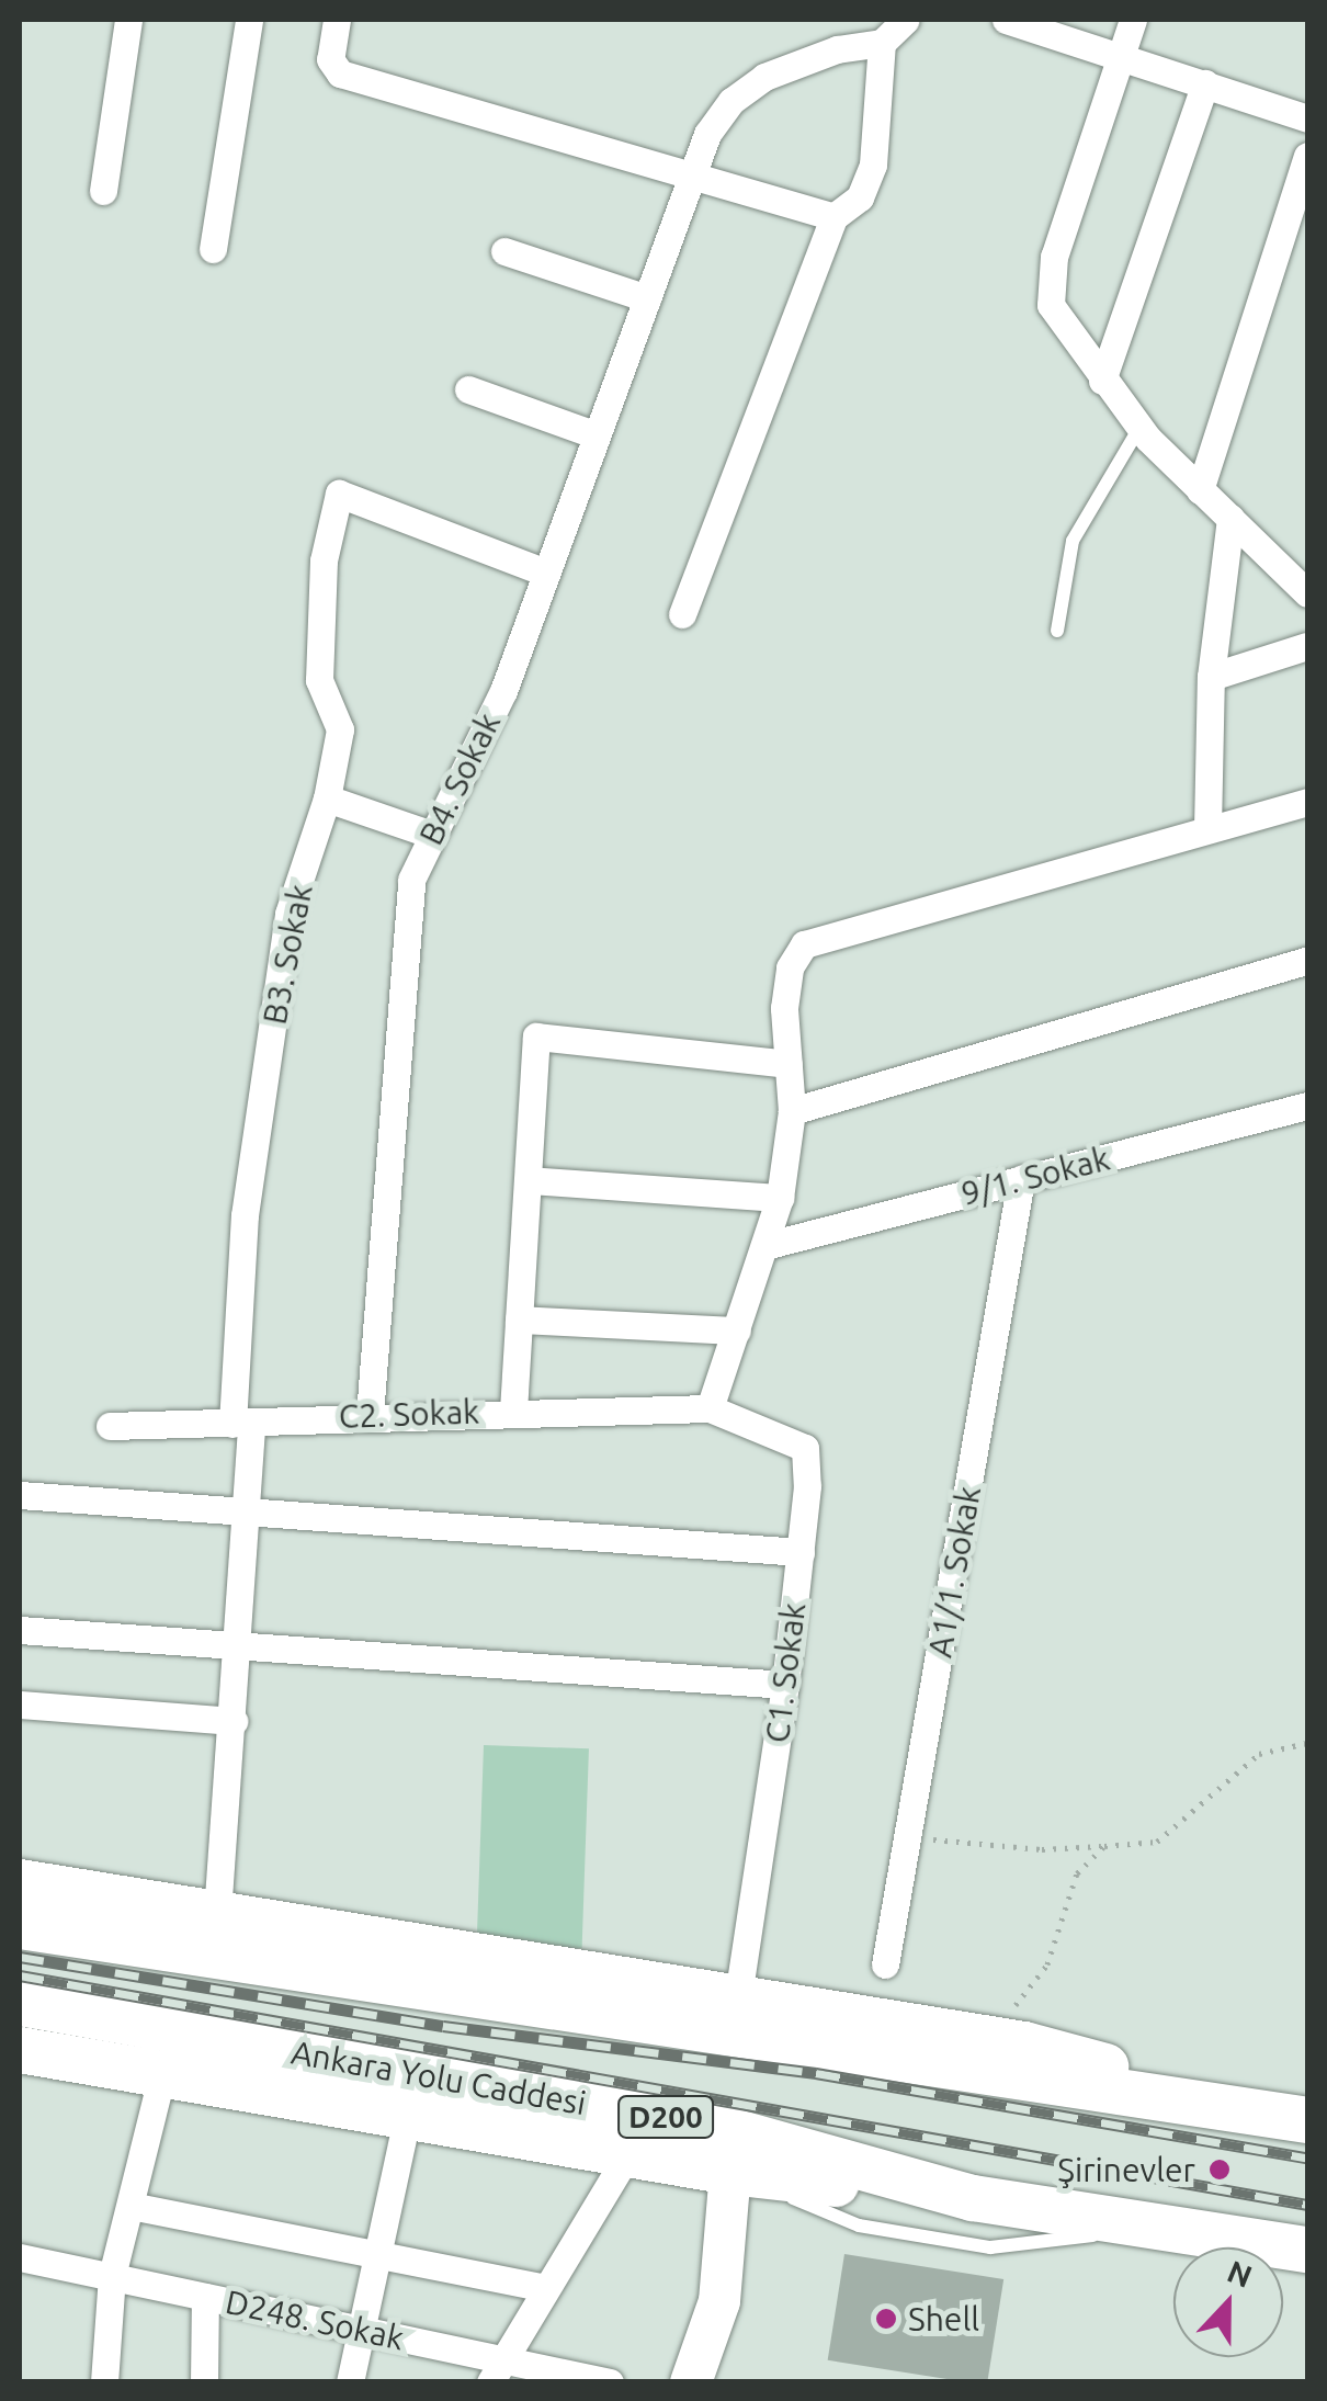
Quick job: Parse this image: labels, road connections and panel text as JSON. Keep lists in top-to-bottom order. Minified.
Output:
{"streets":{"highway":["Ankara Yolu Caddesi","D200"],"street":["B4. Sokak","B3. Sokak","9/1. Sokak","C2. Sokak","A1/1. Sokak","C1. Sokak","D248. Sokak"]},"crossings":[["B4. Sokak","B3. Sokak"],["B4. Sokak","C2. Sokak"],["B3. Sokak","C2. Sokak"],["9/1. Sokak","A1/1. Sokak"],["C2. Sokak","C1. Sokak"]],"places":["Şirinevler","Shell"],"north":"top"}
